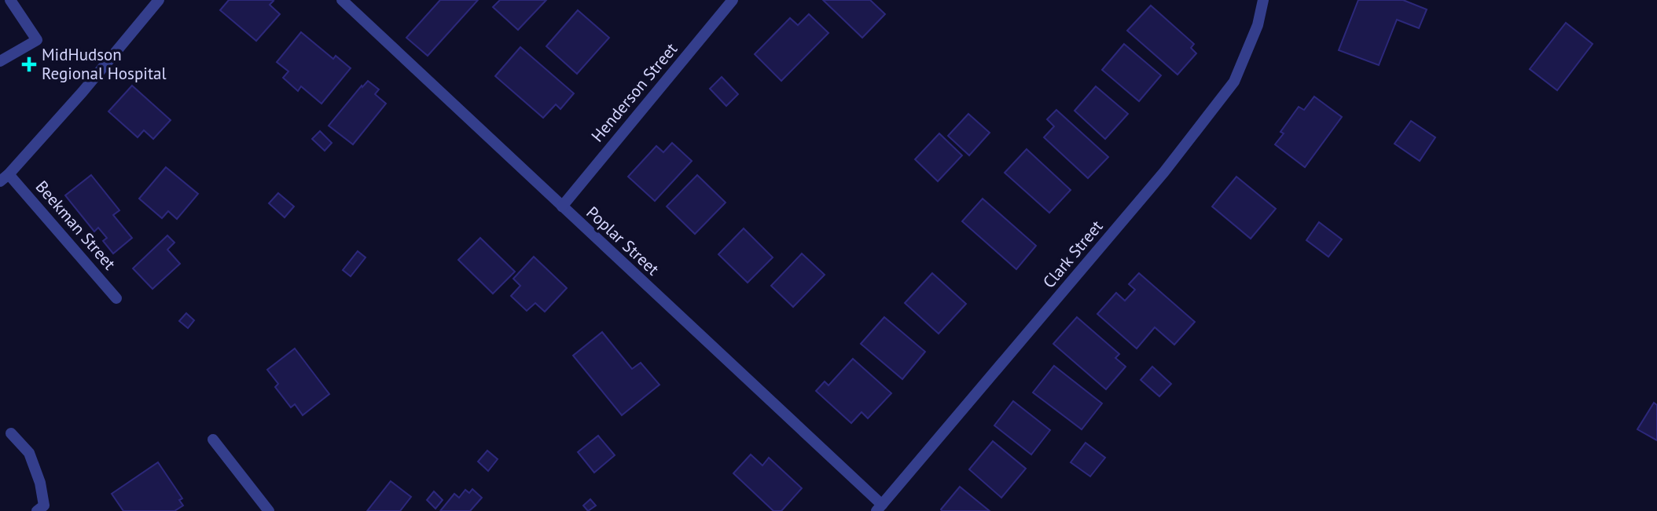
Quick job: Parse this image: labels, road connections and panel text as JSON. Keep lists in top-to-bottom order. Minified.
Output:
{"streets":{"street":["Henderson Street","Beekman Street","Poplar Street","Clark Street"]},"crossings":[["Henderson Street","Poplar Street"],["Poplar Street","Clark Street"]],"places":{"health":["MidHudson Regional Hospital"]}}
